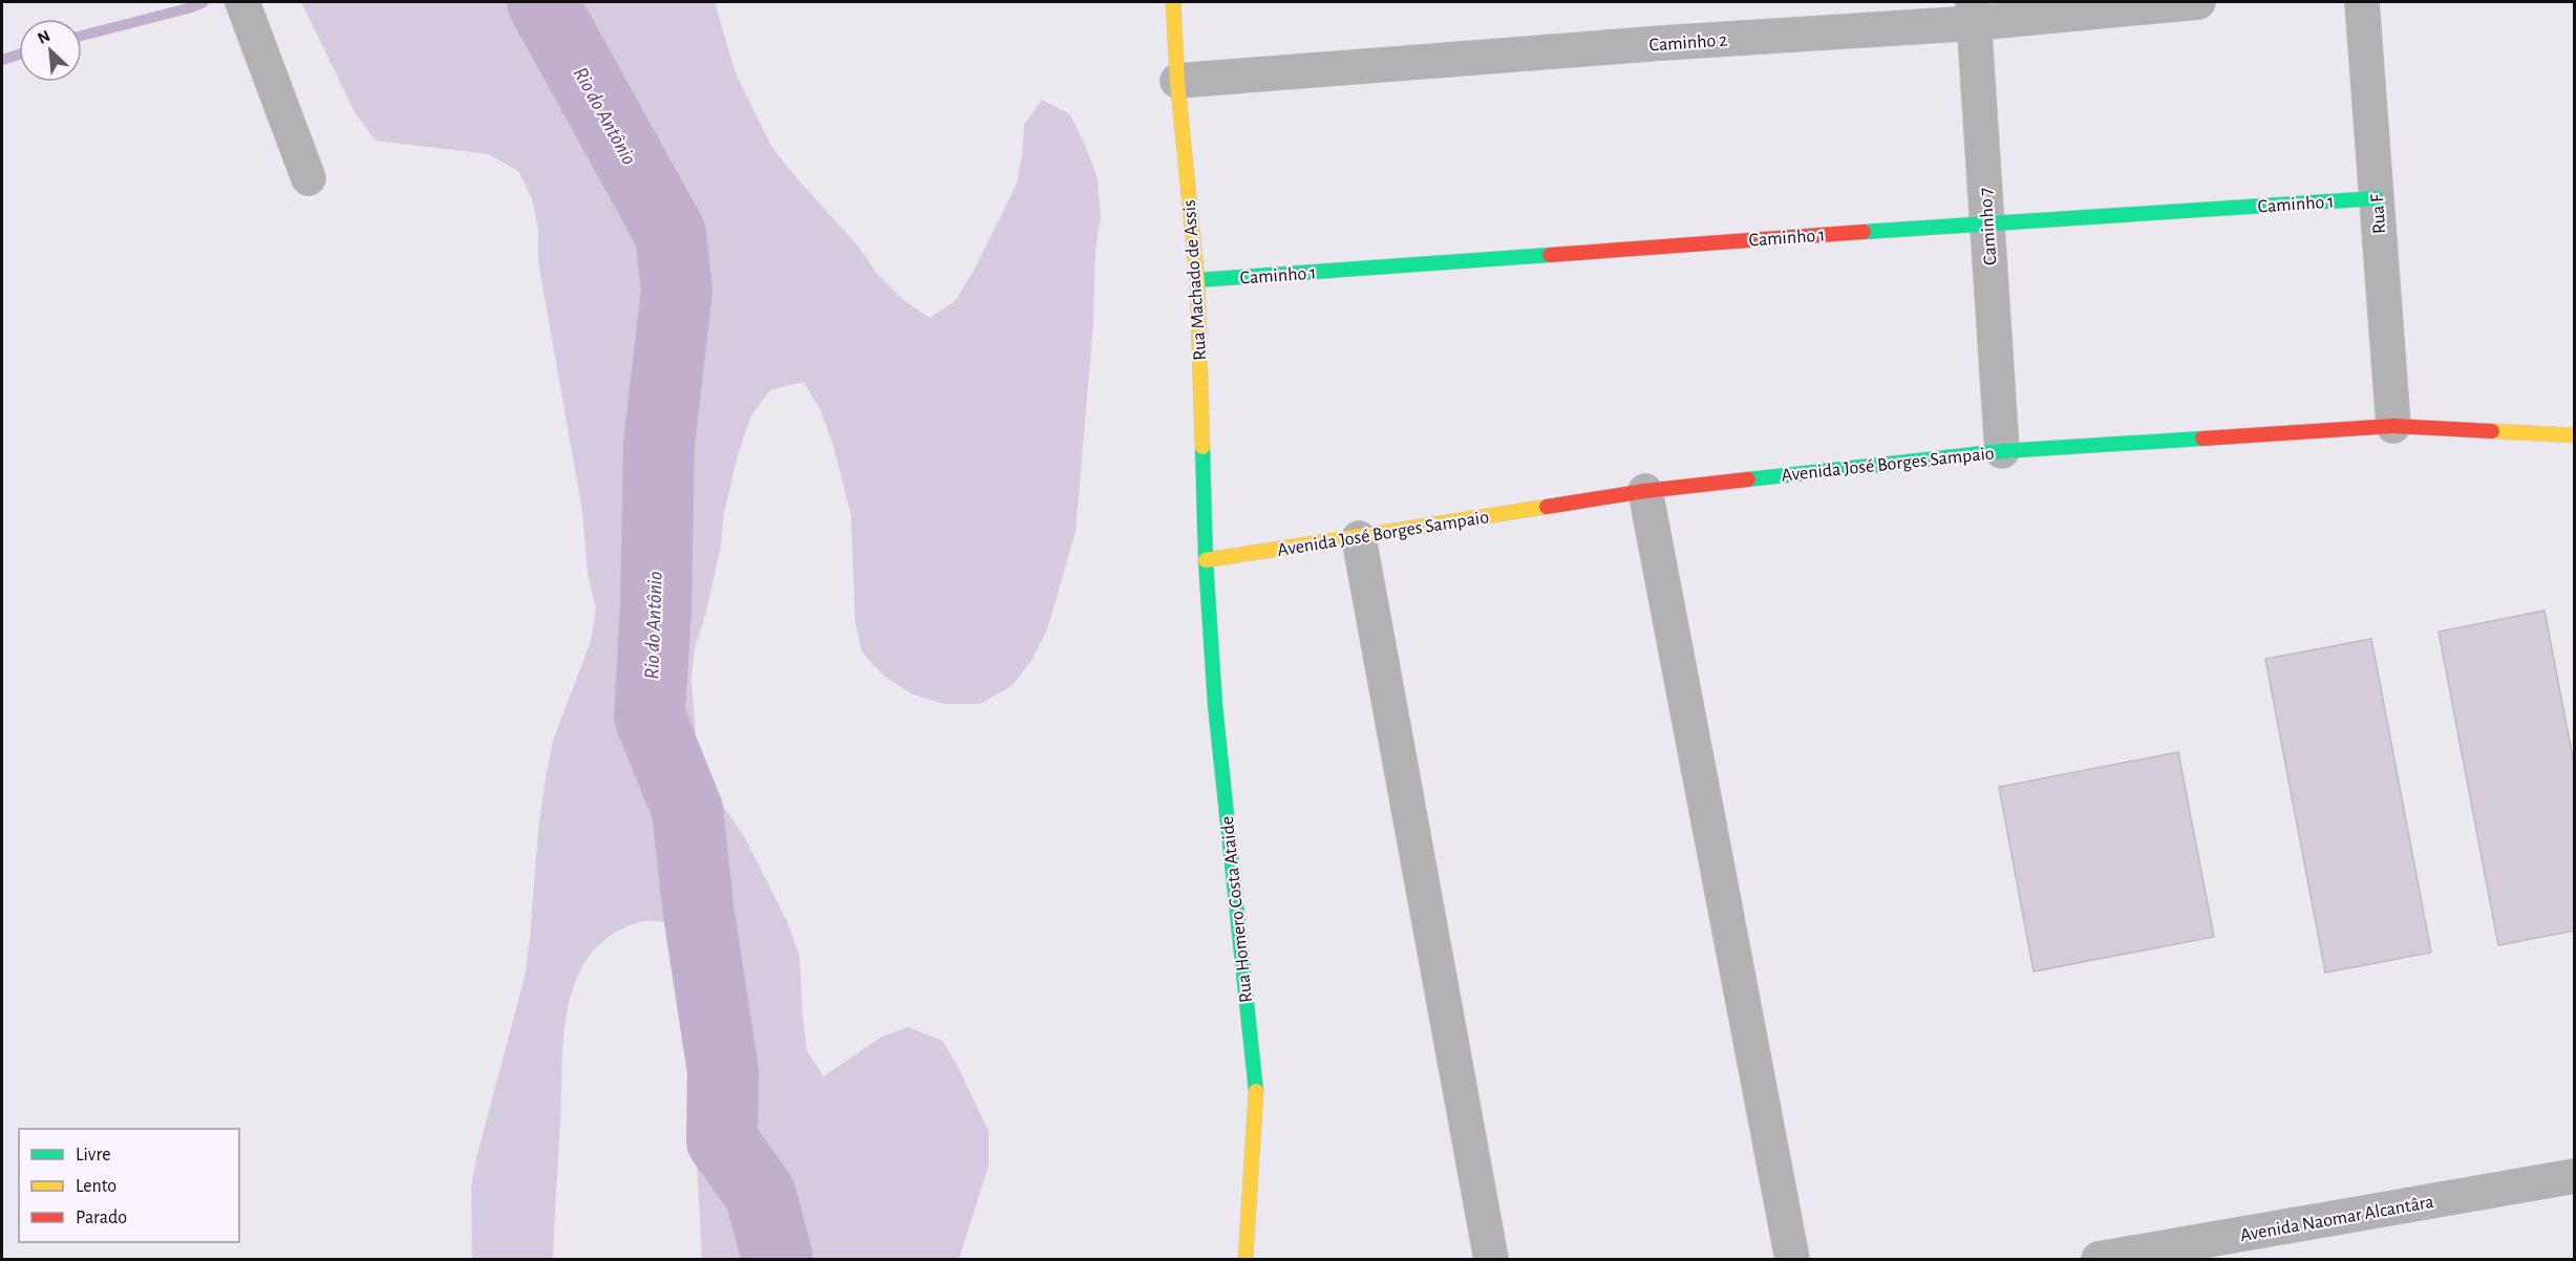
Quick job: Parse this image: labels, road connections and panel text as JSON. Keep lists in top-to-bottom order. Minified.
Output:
{"streets":{"street":["Caminho 2","Caminho 1","Rua F","Caminho 7","Rua Machado de Assis","Avenida José Borges Sampaio","Rua Homero Costa Ataide","Avenida Naomar Alcantâra"]},"crossings":[["Caminho 2","Caminho 7"],["Caminho 2","Rua Machado de Assis"],["Caminho 1","Rua F"],["Caminho 1","Caminho 7"],["Caminho 1","Rua Machado de Assis"],["Rua F","Avenida José Borges Sampaio"],["Caminho 7","Avenida José Borges Sampaio"],["Rua Machado de Assis","Avenida José Borges Sampaio"],["Rua Machado de Assis","Rua Homero Costa Ataide"],["Avenida José Borges Sampaio","Rua Homero Costa Ataide"]],"water":["Rio do Antônio"],"legend":["Livre","Lento","Parado"],"north":"top left"}
